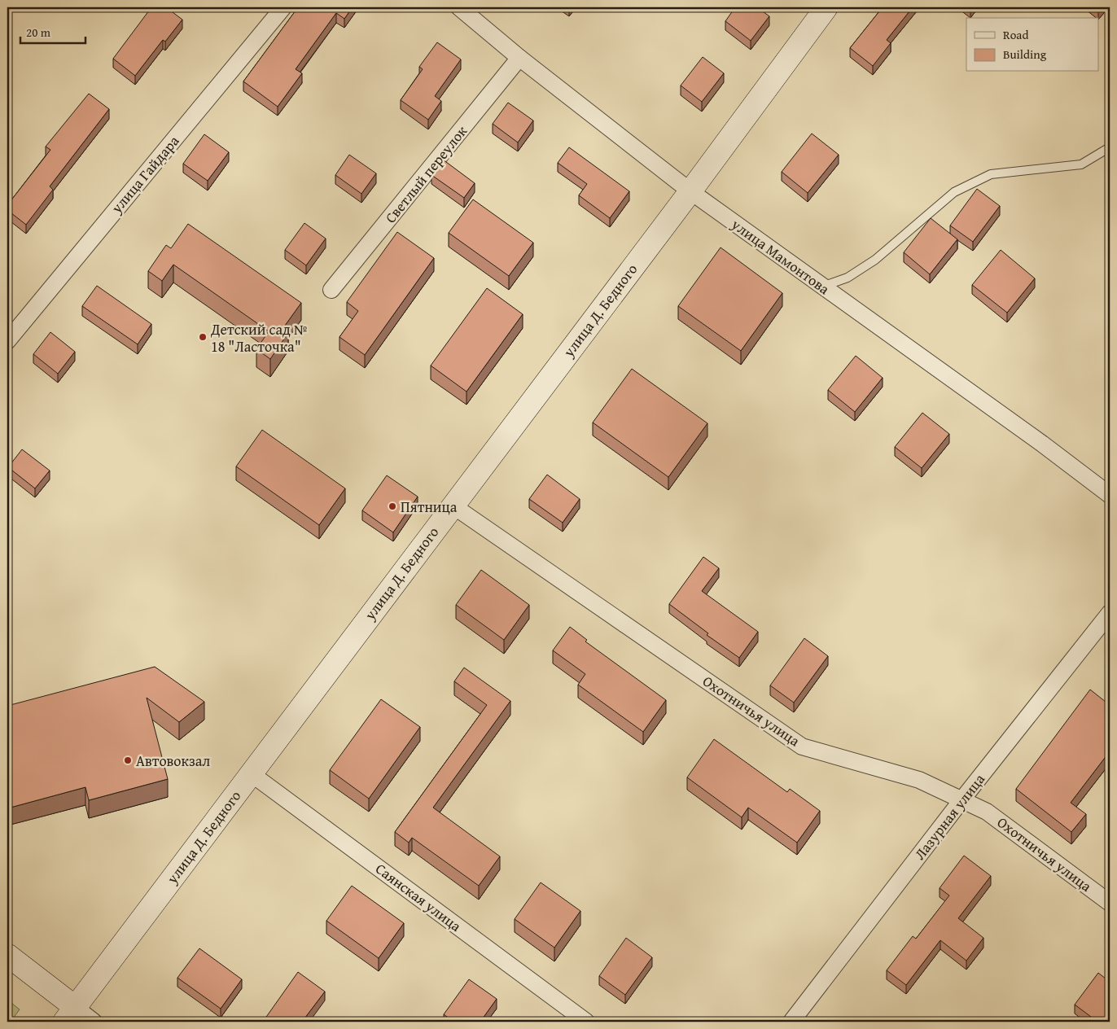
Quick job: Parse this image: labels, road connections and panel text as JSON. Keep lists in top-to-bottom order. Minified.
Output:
{"streets":{"street":["улица Гайдара","Светлый переулок","улица Мамонтова","улица Д. Бедного","Охотничья улица","Лазурная улица","Саянская улица"]},"crossings":[["Светлый переулок","улица Мамонтова"],["улица Мамонтова","улица Д. Бедного"],["улица Д. Бедного","Охотничья улица"],["улица Д. Бедного","Саянская улица"],["Охотничья улица","Лазурная улица"]],"places":["Детский сад № 18 \"Ласточка\"","Пятница","Автовокзал"],"legend":["Road","Building"],"scale_bar":"20 m"}
